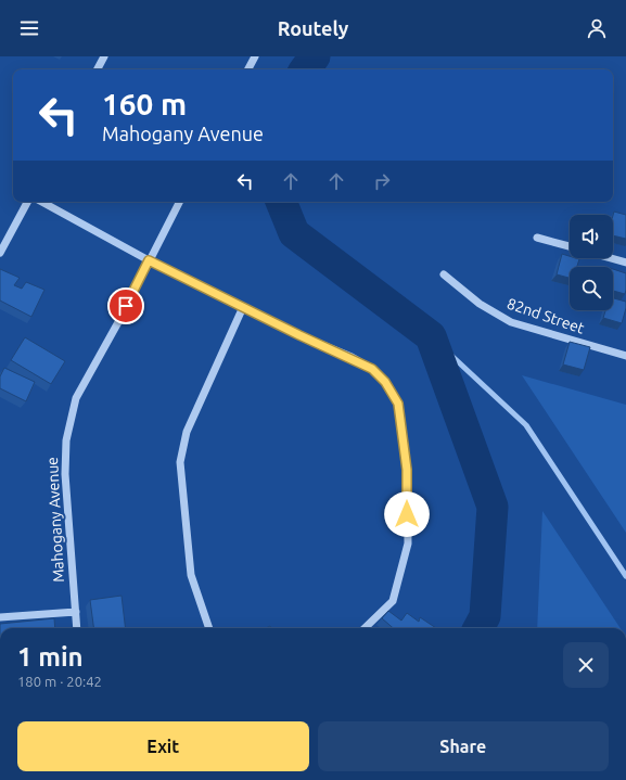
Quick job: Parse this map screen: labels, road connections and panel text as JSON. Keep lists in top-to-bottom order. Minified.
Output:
{"streets":{"street":["82nd Street","Mahogany Avenue"]},"page":{"header":"Routely","turn":["160 m","Mahogany Avenue"],"heading":["1 min","180 m · 20:42"],"buttons":["Exit","Share"]}}
